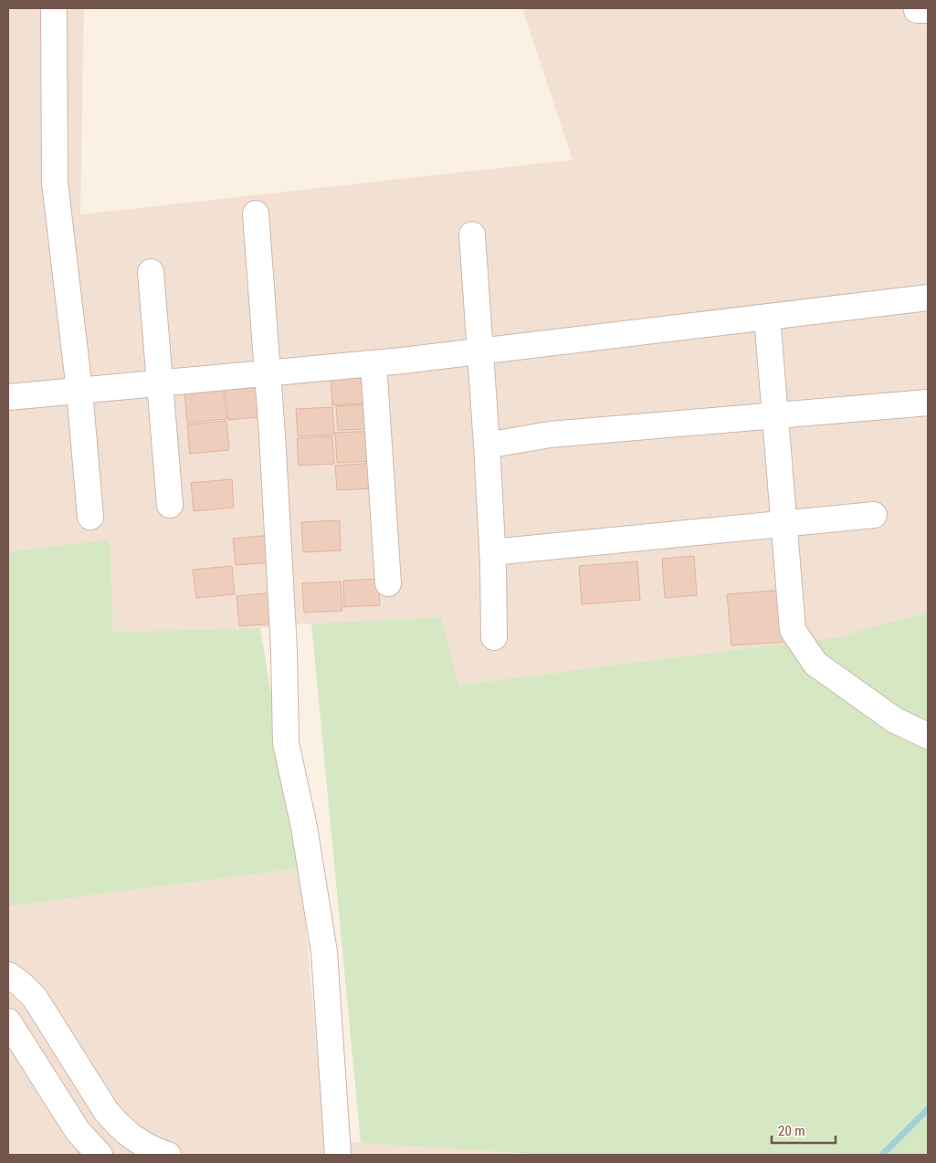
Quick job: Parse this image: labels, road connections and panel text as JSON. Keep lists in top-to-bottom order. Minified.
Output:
{"scale_bar":"20 m"}
